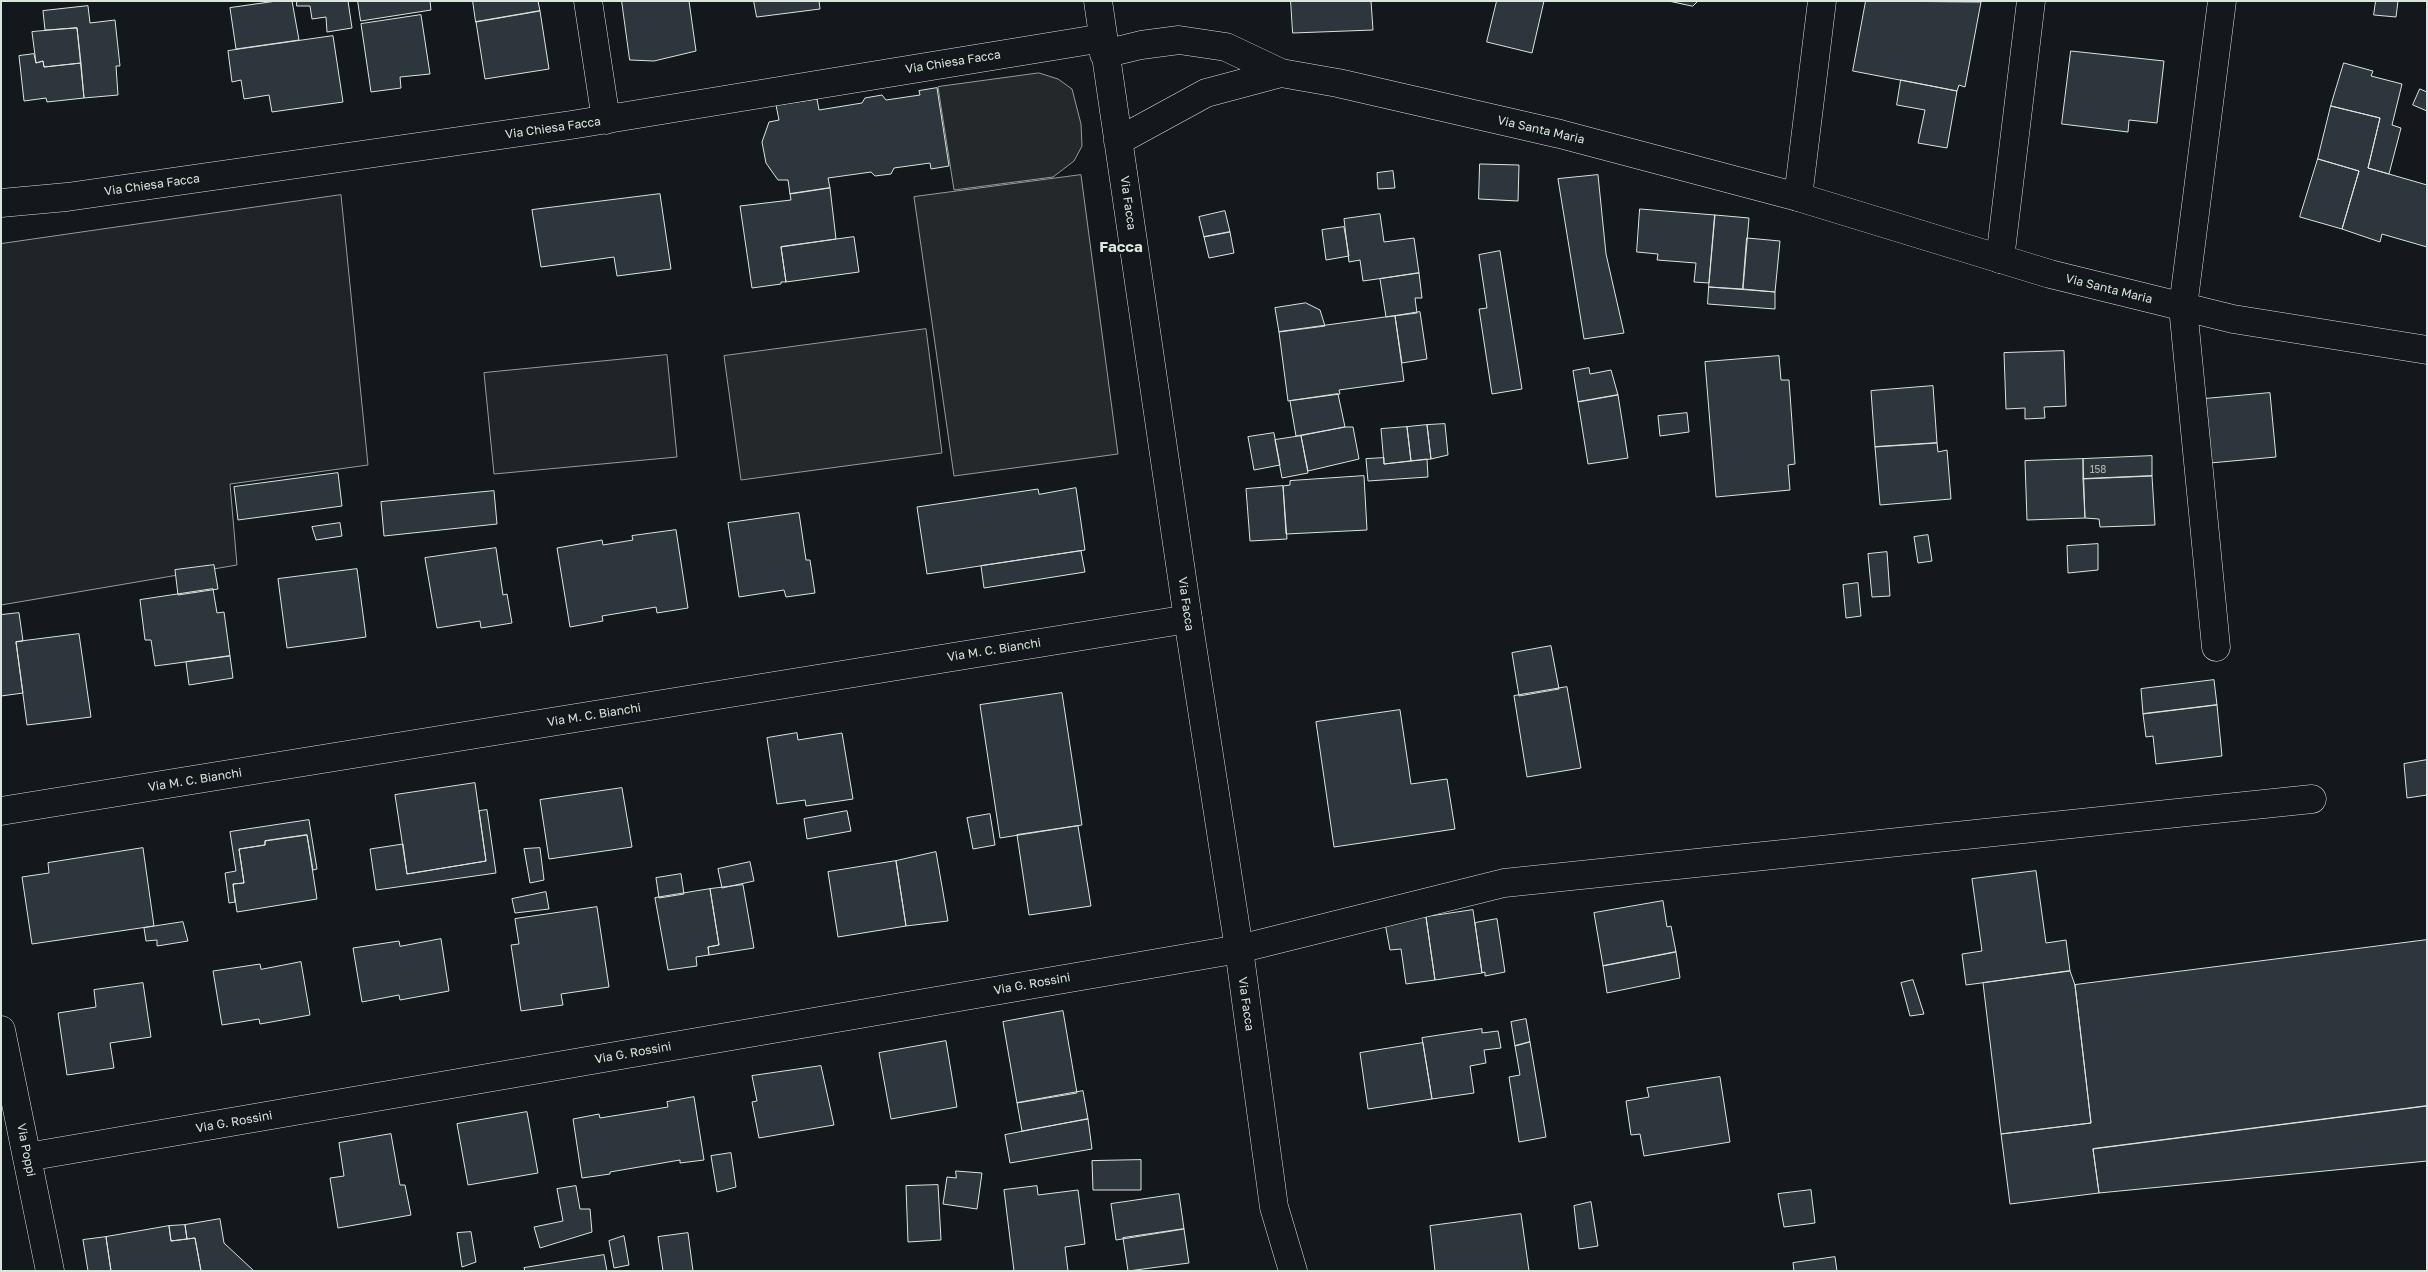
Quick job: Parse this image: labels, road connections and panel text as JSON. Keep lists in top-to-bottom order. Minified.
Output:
{"streets":{"street":["Via Chiesa Facca","Via Santa Maria","Via Facca","Via M. C. Bianchi","Via G. Rossini","Via Poppi"]},"crossings":[["Via Chiesa Facca","Via Santa Maria"],["Via Chiesa Facca","Via Facca"],["Via Santa Maria","Via Facca"],["Via Facca","Via M. C. Bianchi"],["Via Facca","Via G. Rossini"],["Via G. Rossini","Via Poppi"]],"districts":["Facca"],"house_numbers":["158"]}
